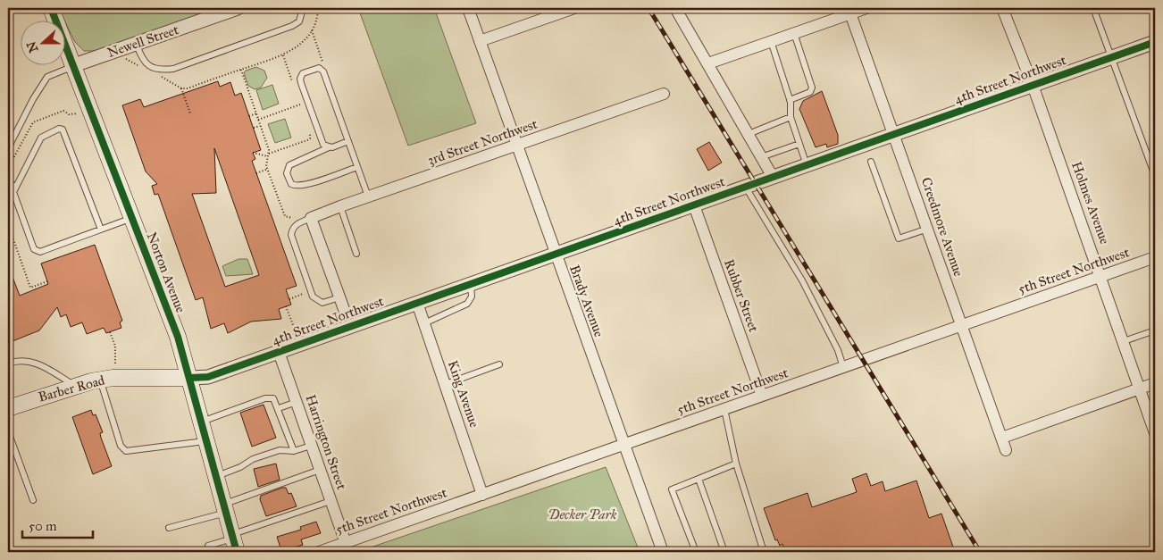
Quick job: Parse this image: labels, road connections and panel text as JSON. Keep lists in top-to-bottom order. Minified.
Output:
{"streets":{"main road":["Norton Avenue","Barber Road"],"street":["Newell Street","4th Street Northwest","3rd Street Northwest","Holmes Avenue","Creedmore Avenue","5th Street Northwest","Rubber Street","Brady Avenue","King Avenue","Harrington Street"]},"crossings":[["Newell Street","Norton Avenue"],["4th Street Northwest","Holmes Avenue"],["4th Street Northwest","Creedmore Avenue"],["4th Street Northwest","Norton Avenue"],["4th Street Northwest","Rubber Street"],["4th Street Northwest","Brady Avenue"],["4th Street Northwest","Barber Road"],["4th Street Northwest","King Avenue"],["4th Street Northwest","Harrington Street"],["3rd Street Northwest","Brady Avenue"],["Holmes Avenue","5th Street Northwest"],["Creedmore Avenue","5th Street Northwest"],["5th Street Northwest","Rubber Street"],["5th Street Northwest","Brady Avenue"],["5th Street Northwest","King Avenue"],["5th Street Northwest","Harrington Street"],["Norton Avenue","Barber Road"]],"parks":["Decker Park"],"scale_bar":"50 m","north":"left"}
